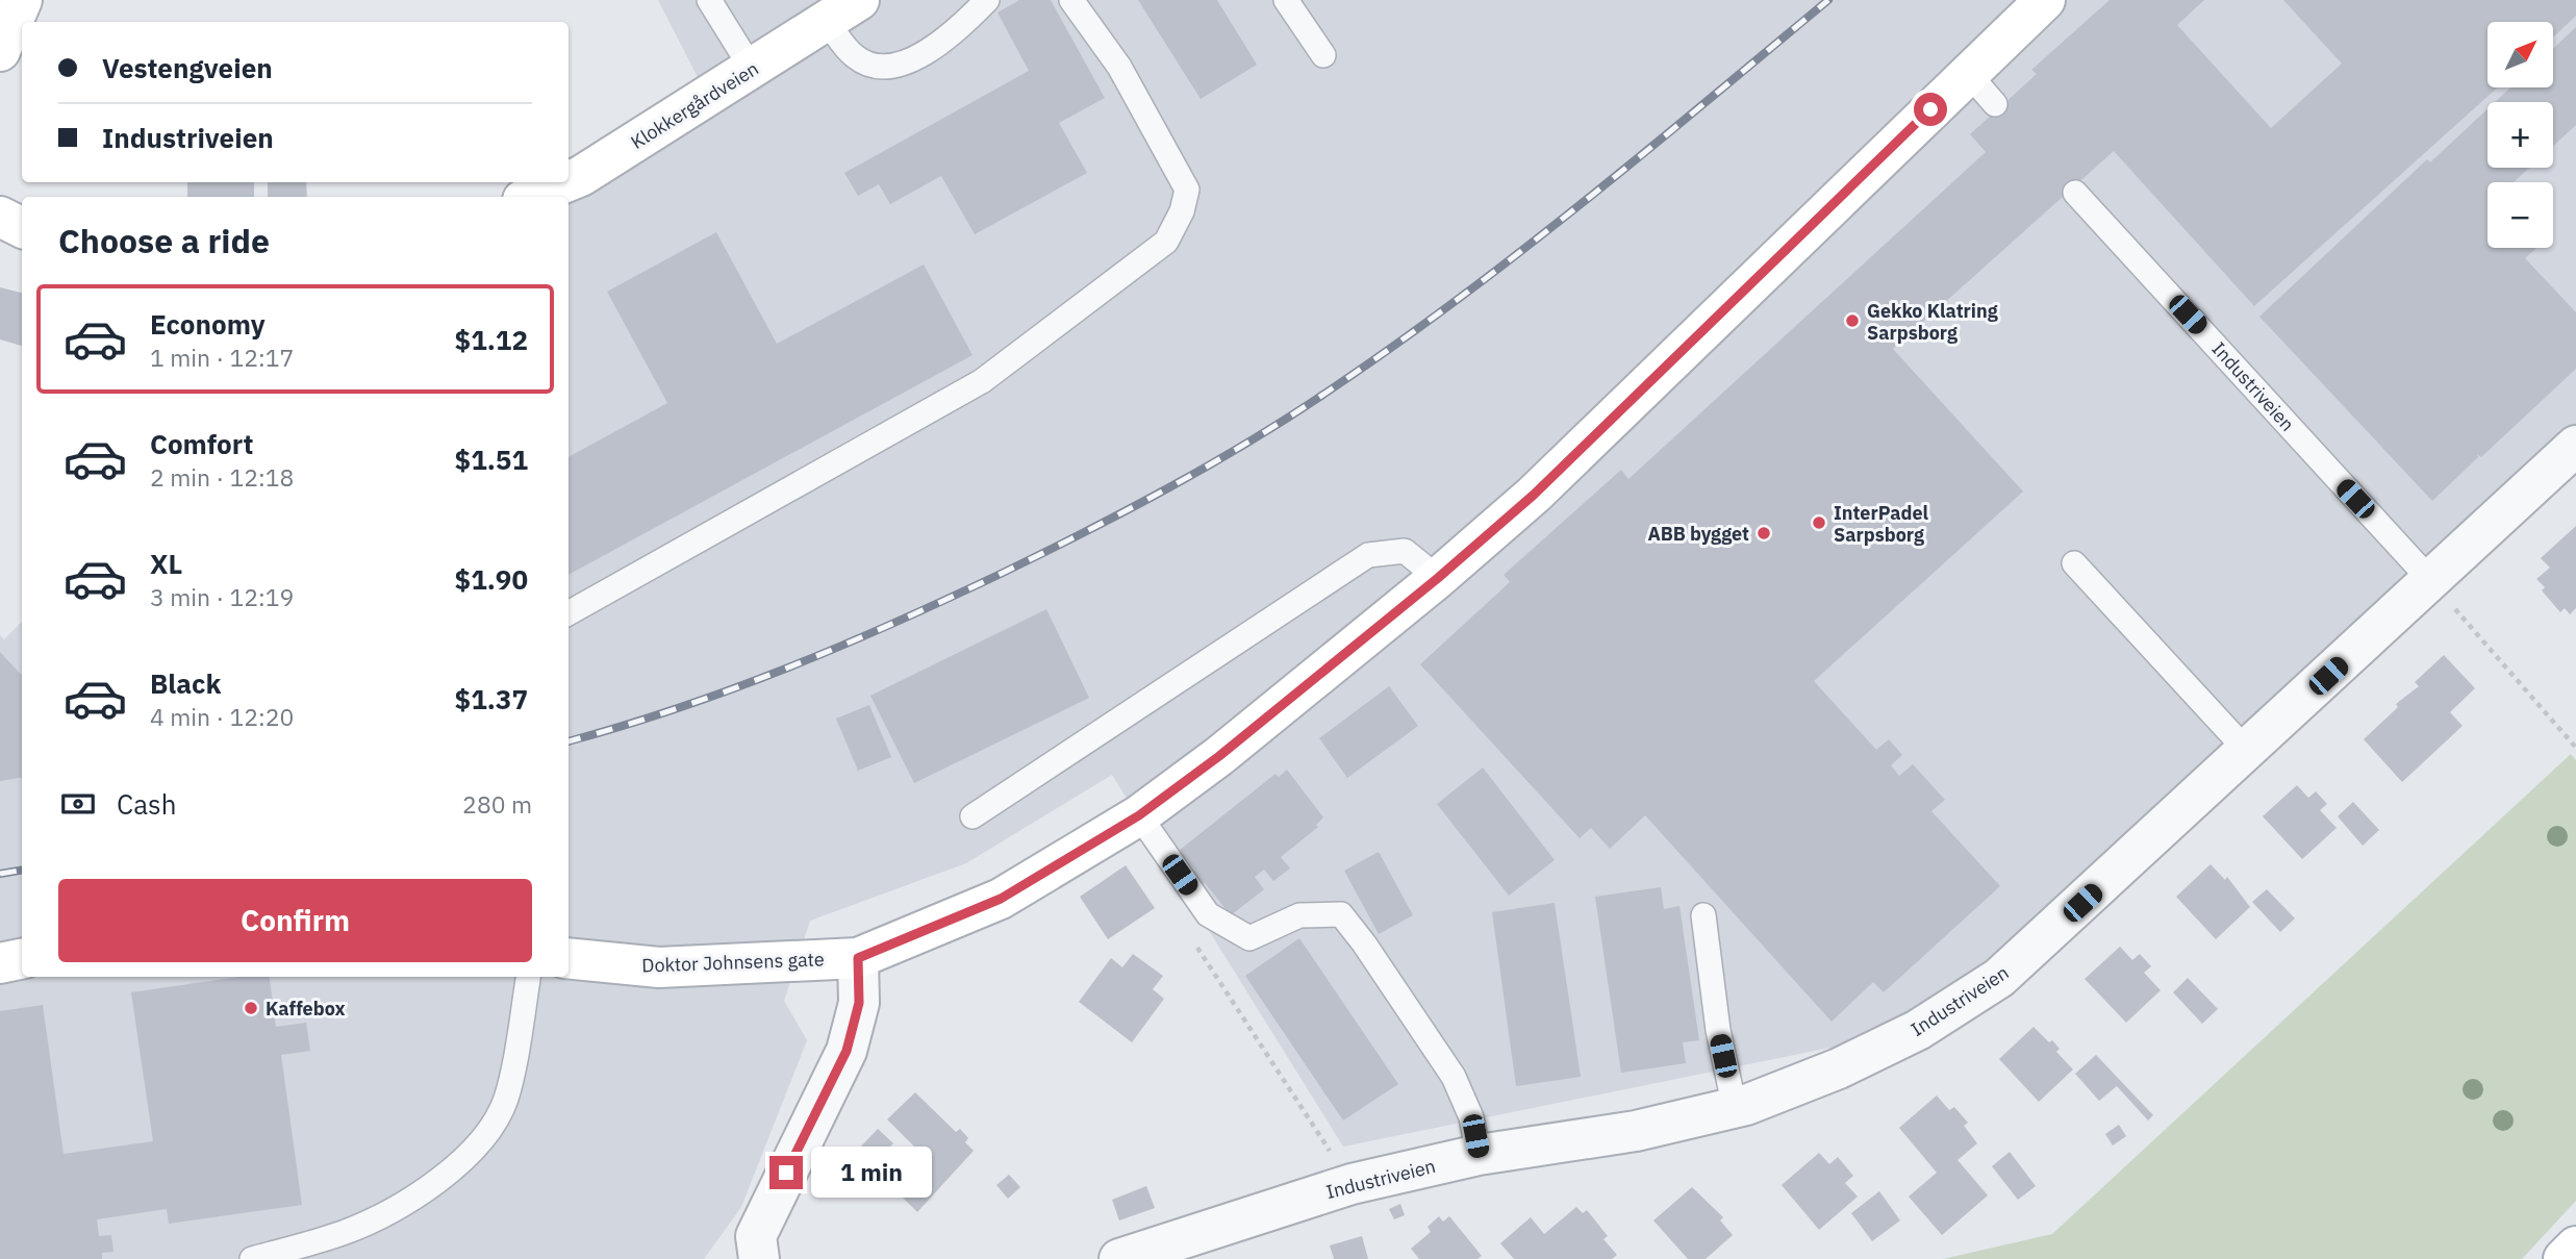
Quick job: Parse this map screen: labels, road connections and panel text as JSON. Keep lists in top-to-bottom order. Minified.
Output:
{"streets":{"street":["Klokkergårdveien","Industriveien","Doktor Johnsens gate"]},"places":["Gekko Klatring Sarpsborg","InterPadel Sarpsborg","ABB bygget","Kaffebox"],"north":"top right","page":{"map_buttons":["+","−"],"banner":["Vestengveien","Industriveien"],"heading":"Choose a ride","list":[{"name":"Economy","note":"1 min · 12:17","value":"$1.12"},{"name":"Comfort","note":"2 min · 12:18","value":"$1.51"},{"name":"XL","note":"3 min · 12:19","value":"$1.90"},{"name":"Black","note":"4 min · 12:20","value":"$1.37"}],"pay":["Cash","280 m"],"buttons":"Confirm","bubble":"1 min"}}
